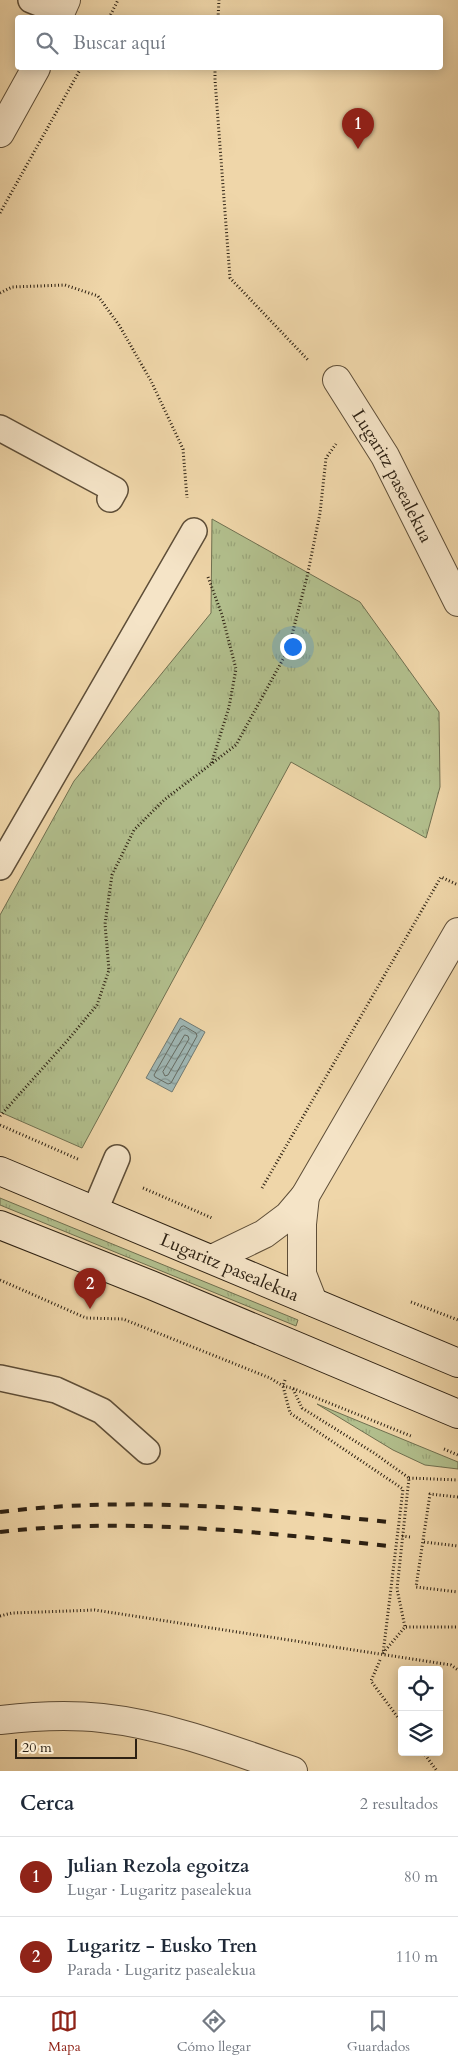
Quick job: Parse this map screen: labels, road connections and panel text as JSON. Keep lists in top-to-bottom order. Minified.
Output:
{"streets":{"street":["Lugaritz pasealekua"]},"scale_bar":"20 m","page":{"search":"Buscar aquí","pins":["1","2"],"scale":"20 m","heading":["Cerca","2 resultados"],"list":[{"mark":"1","name":"Julian Rezola egoitza","note":"Lugar · Lugaritz pasealekua","value":"80 m"},{"mark":"2","name":"Lugaritz - Eusko Tren","note":"Parada · Lugaritz pasealekua","value":"110 m"}],"nav":["Mapa","Cómo llegar","Guardados"]}}
